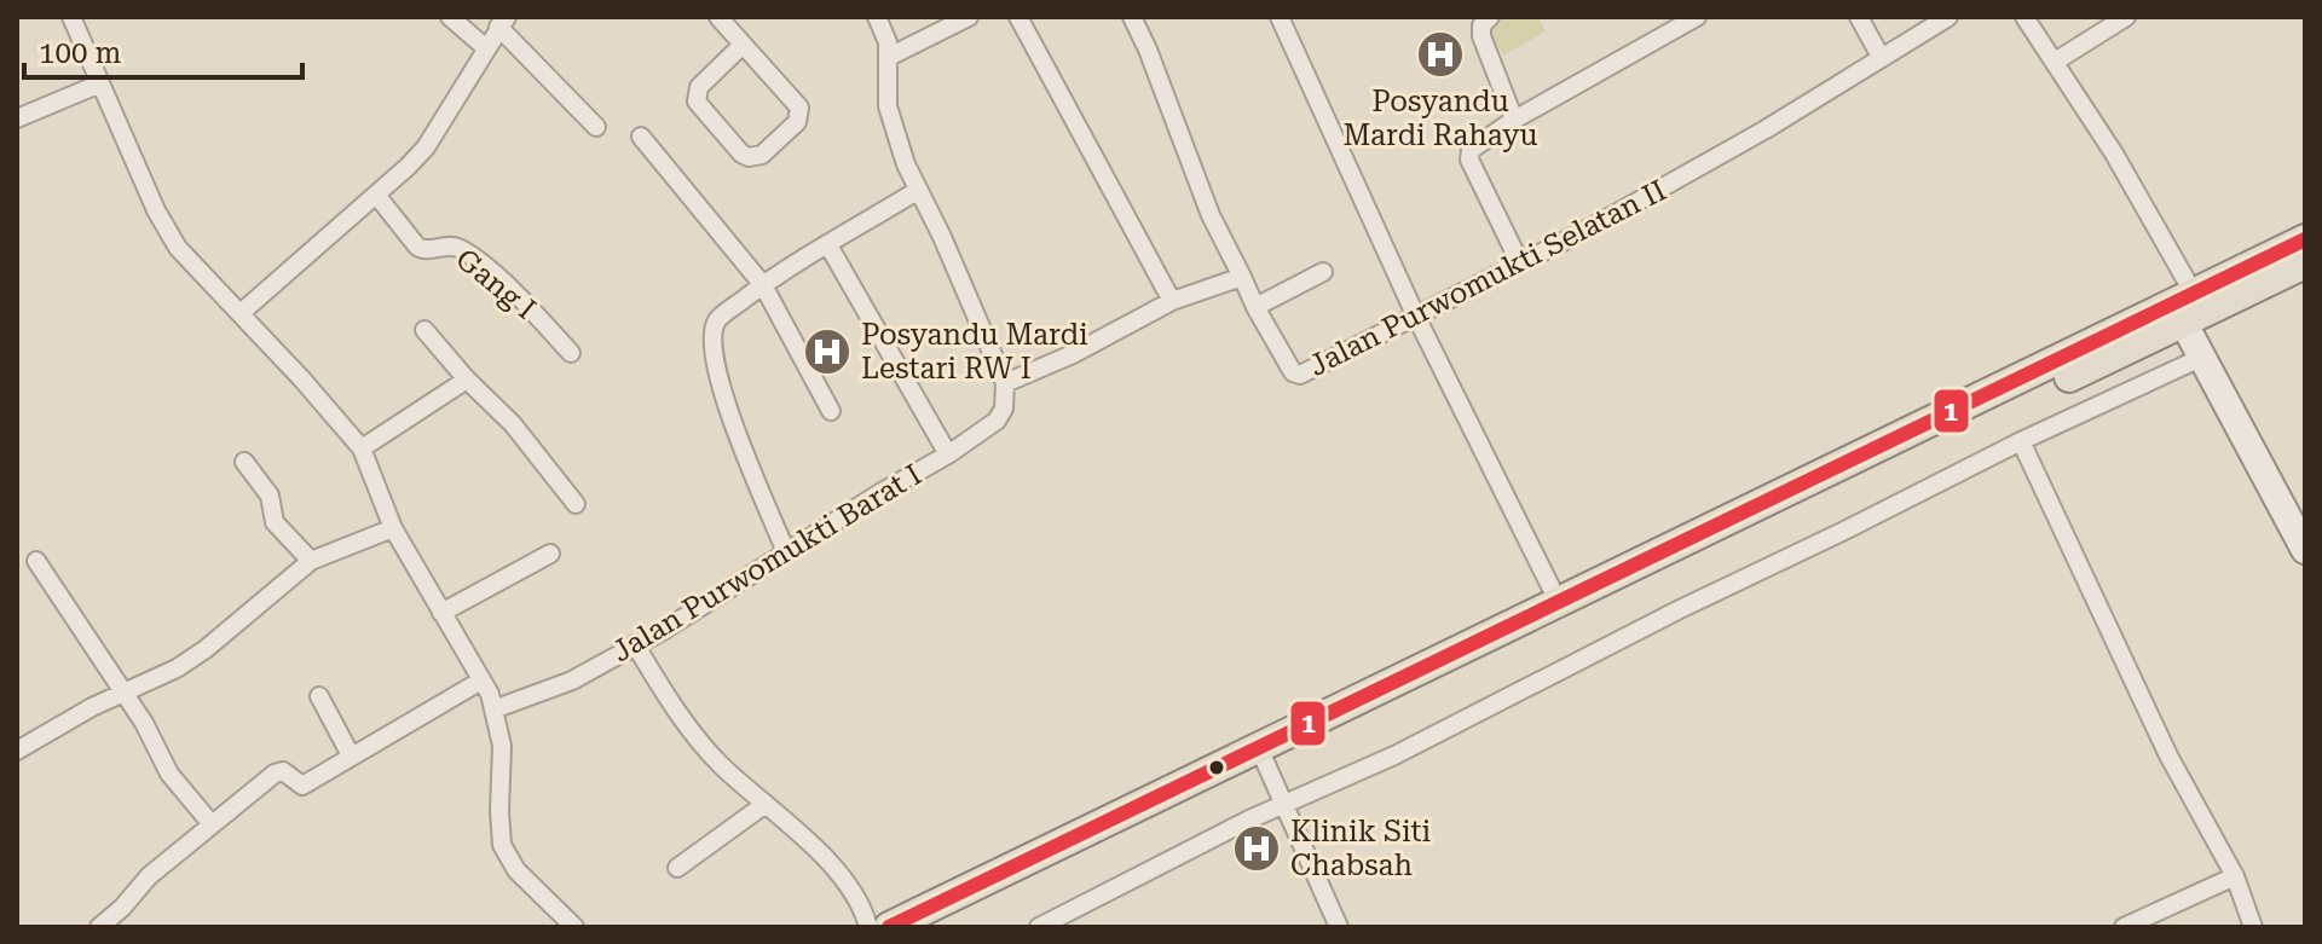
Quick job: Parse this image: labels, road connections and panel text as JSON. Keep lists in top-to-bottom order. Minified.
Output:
{"streets":{"street":["Jalan Purwomukti Selatan II","Gang I","Jalan Purwomukti Barat I"]},"places":{"hospital":["Posyandu Mardi Rahayu","Posyandu Mardi Lestari RW I","Klinik Siti Chabsah"]},"lines":["transit line 1"],"scale_bar":"100 m"}
